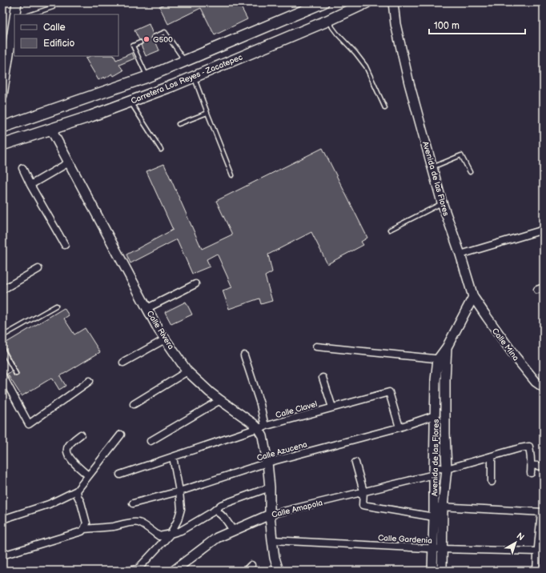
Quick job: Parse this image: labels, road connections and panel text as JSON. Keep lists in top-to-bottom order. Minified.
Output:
{"streets":{"main road":["Carretera Los Reyes - Zacatepec","Avenida de las Flores","Calle Rivera","Calle Mina","Calle Amapola"],"street":["Calle Clavel","Calle Azucena","Calle Gardenia"]},"crossings":[["Carretera Los Reyes - Zacatepec","Calle Rivera"],["Avenida de las Flores","Calle Mina"],["Avenida de las Flores","Calle Azucena"],["Avenida de las Flores","Calle Amapola"],["Avenida de las Flores","Calle Gardenia"],["Calle Rivera","Calle Clavel"],["Calle Rivera","Calle Azucena"],["Calle Rivera","Calle Amapola"],["Calle Rivera","Calle Gardenia"],["Calle Clavel","Calle Azucena"]],"places":["G500"],"legend":["Calle","Edificio"],"scale_bar":"100 m","north":"top right"}
